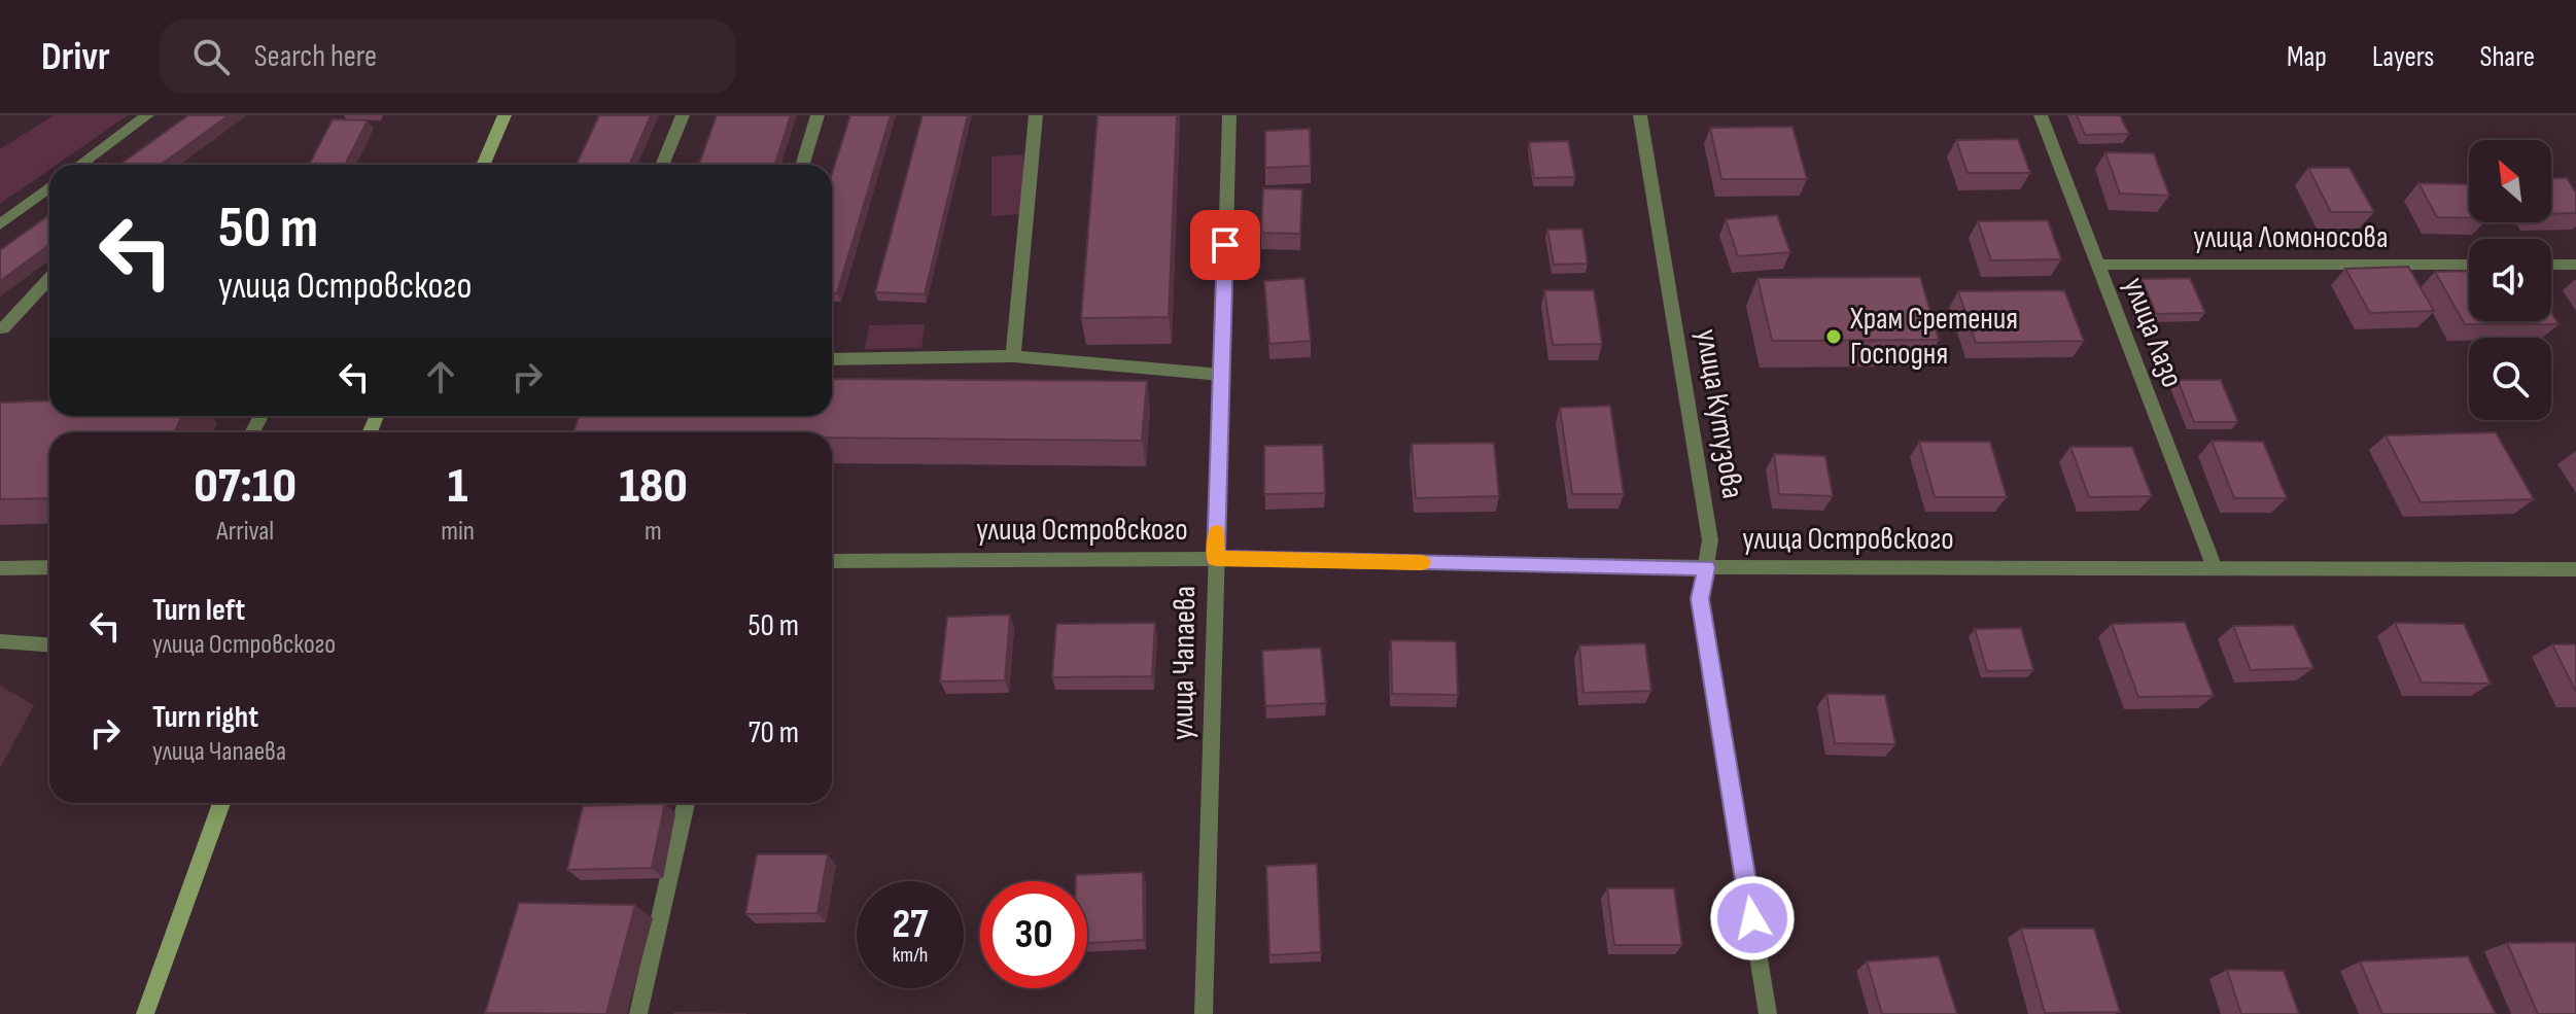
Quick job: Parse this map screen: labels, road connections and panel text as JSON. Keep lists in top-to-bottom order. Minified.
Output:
{"streets":{"street":["улица Ломоносова","улица Лазо","улица Кутузова","улица Островского","улица Чапаева"]},"crossings":[["улица Ломоносова","улица Лазо"],["улица Лазо","улица Островского"],["улица Кутузова","улица Островского"],["улица Островского","улица Чапаева"]],"places":["Храм Сретения Господня"],"north":"top left","page":{"header":"Drivr","search":"Search here","nav":["Map","Layers","Share"],"turn":["50 m","улица Островского"],"eta":["07:10","Arrival","1","min","180","m"],"list":[{"name":"Turn left","note":"улица Островского","value":"50 m"},{"name":"Turn right","note":"улица Чапаева","value":"70 m"}],"speed":"27 km/h","limit":"30"}}
